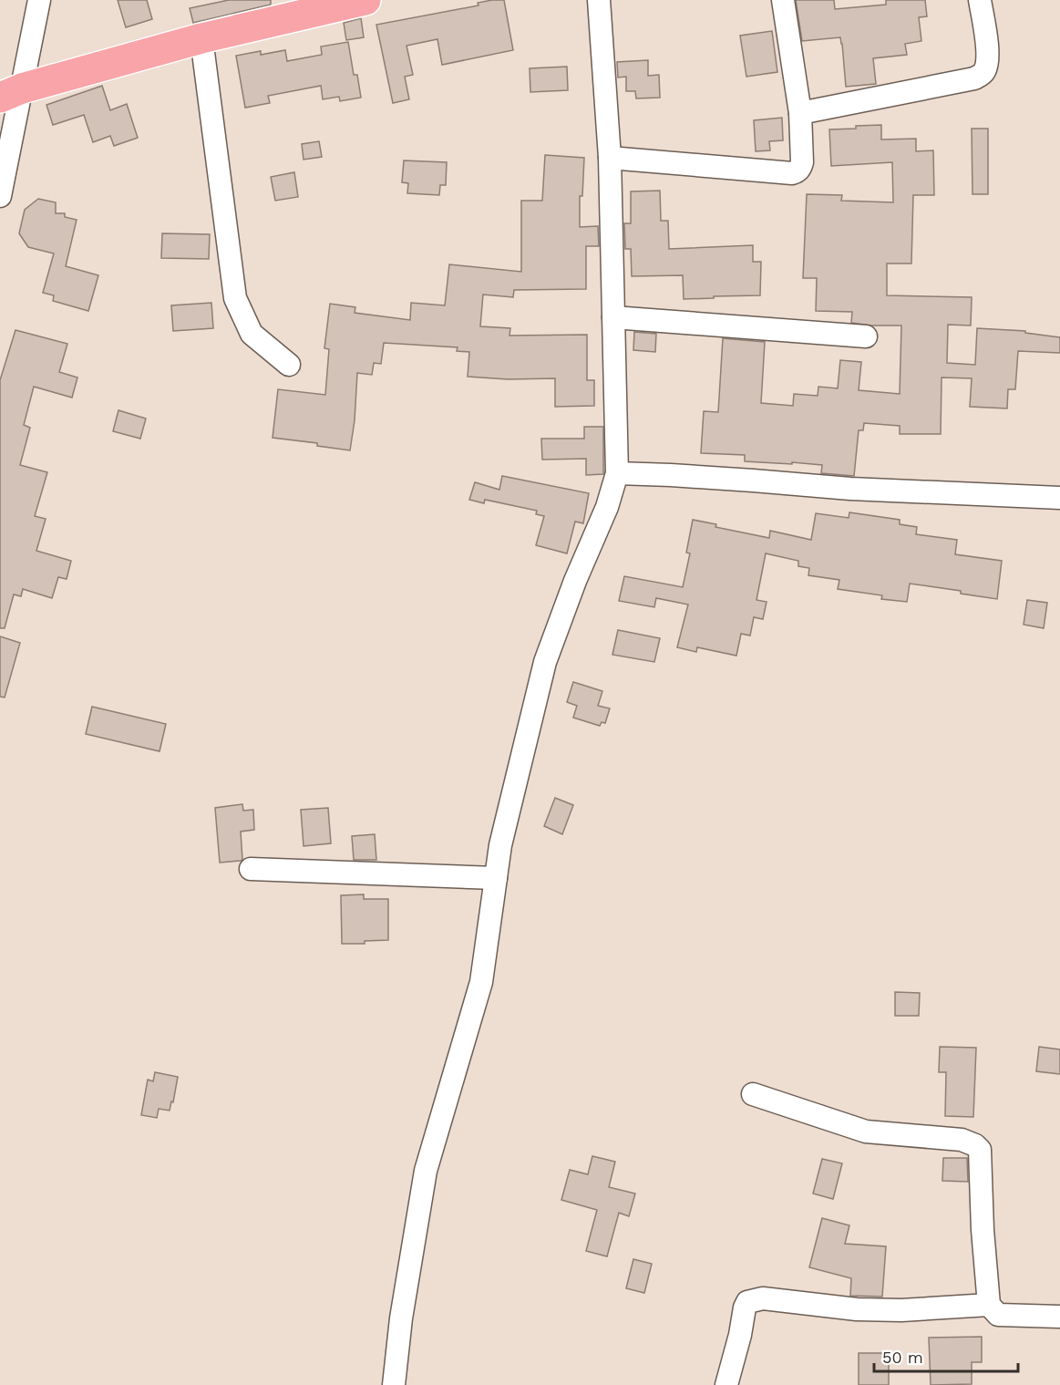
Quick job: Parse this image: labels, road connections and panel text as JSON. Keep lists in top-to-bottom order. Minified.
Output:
{"scale_bar":"50 m"}
